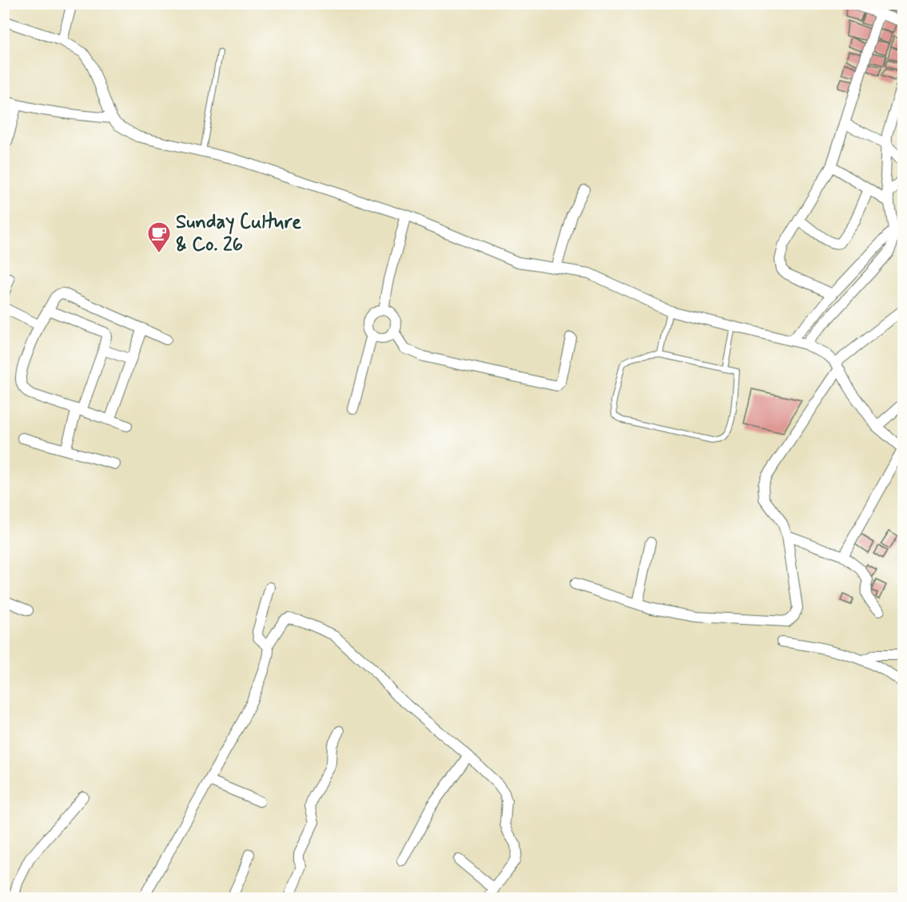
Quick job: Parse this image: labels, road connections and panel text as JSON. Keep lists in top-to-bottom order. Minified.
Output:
{"places":{"cafe":["Sunday Culture & Co. 26"]}}
